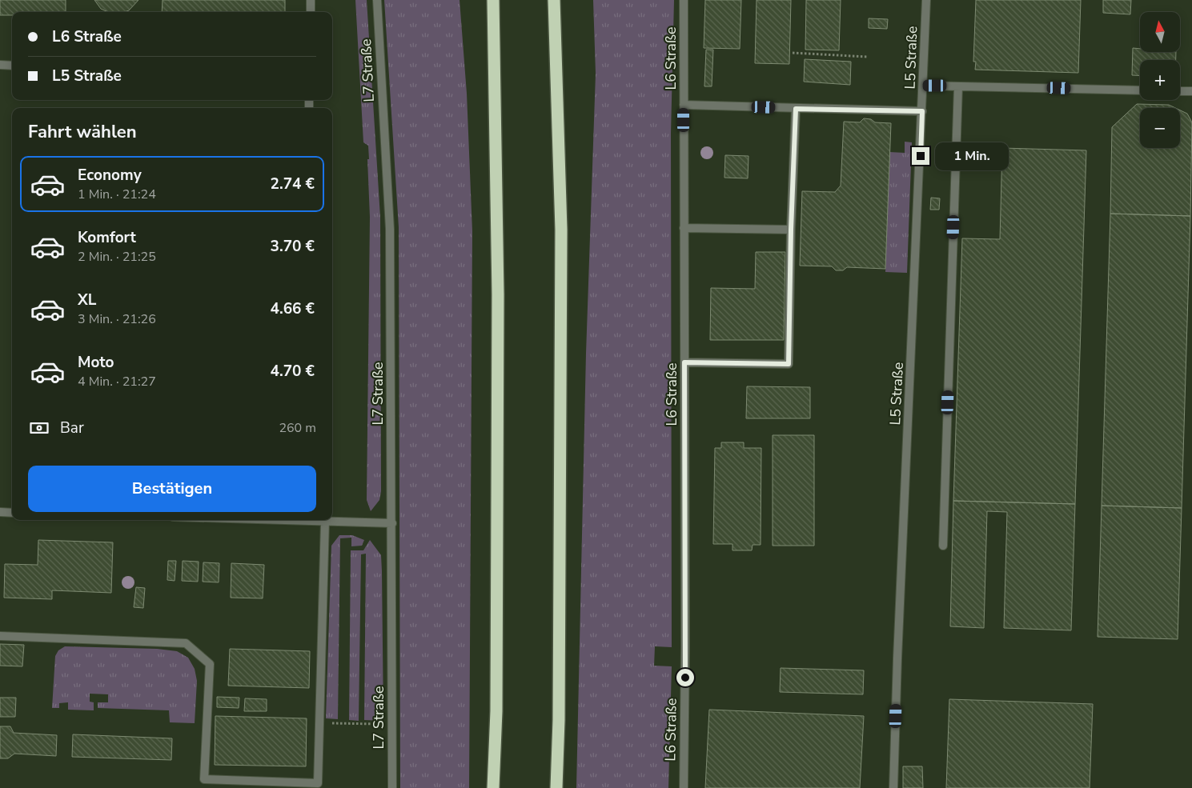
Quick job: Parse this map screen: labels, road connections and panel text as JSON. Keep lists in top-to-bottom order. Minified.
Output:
{"streets":{"lane":["L5 Straße","L6 Straße","L7 Straße"]},"north":"top","page":{"map_buttons":["+","−"],"banner":["L6 Straße","L5 Straße"],"heading":"Fahrt wählen","bubble":"1 Min.","list":[{"name":"Economy","note":"1 Min. · 21:24","value":"2.74 €"},{"name":"Komfort","note":"2 Min. · 21:25","value":"3.70 €"},{"name":"XL","note":"3 Min. · 21:26","value":"4.66 €"},{"name":"Moto","note":"4 Min. · 21:27","value":"4.70 €"}],"pay":["Bar","260 m"],"buttons":"Bestätigen"}}
